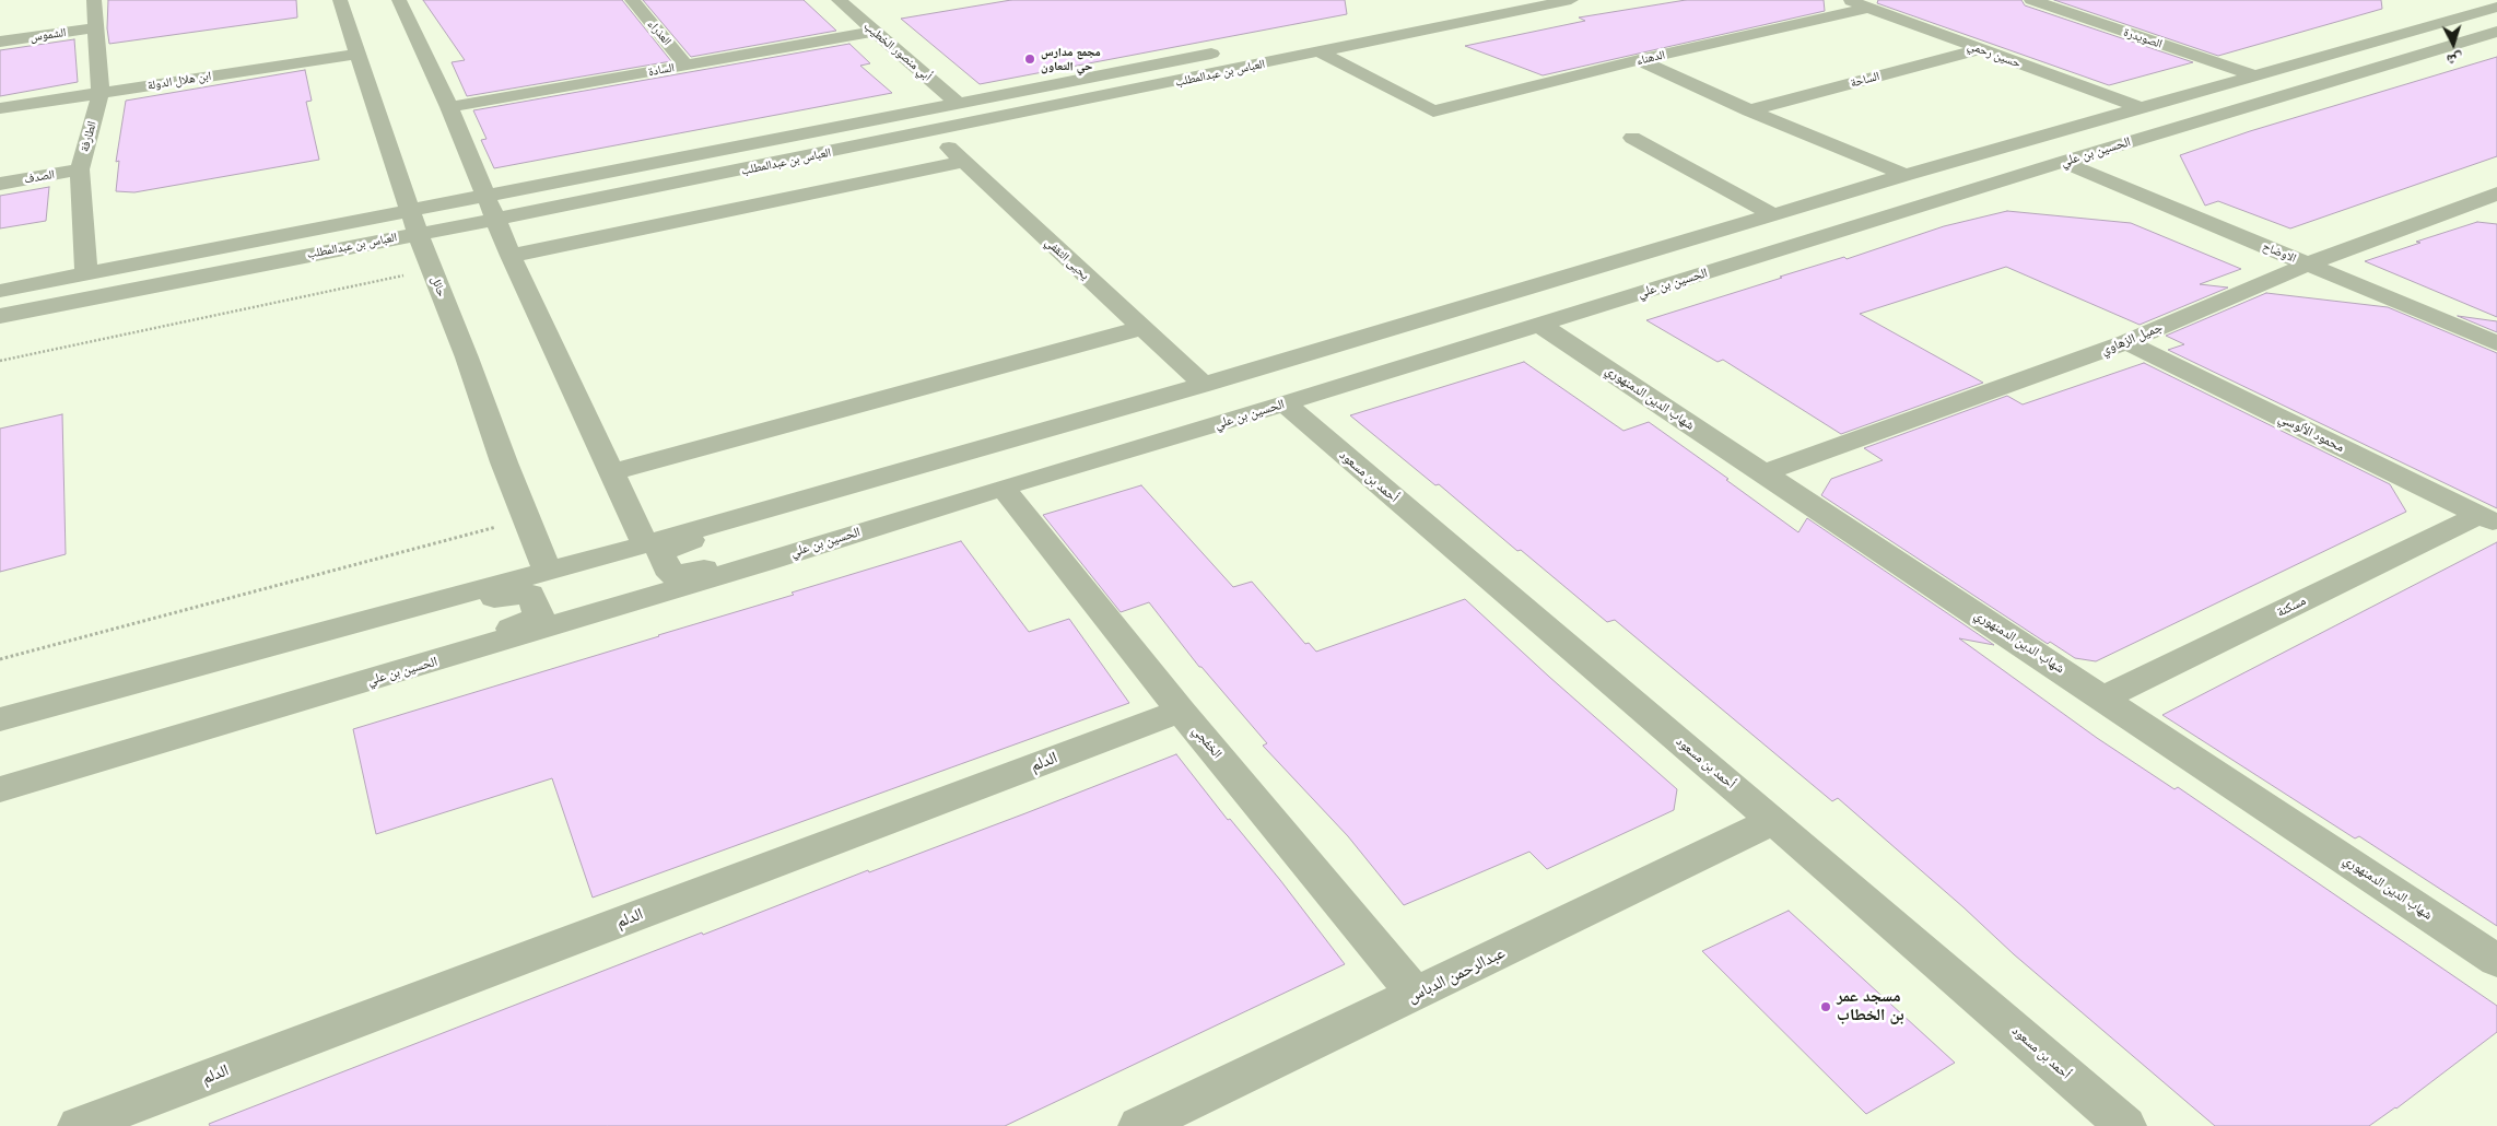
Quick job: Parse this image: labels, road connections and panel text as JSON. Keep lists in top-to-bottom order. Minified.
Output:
{"streets":{"street":["العذراء","الشموس","الصويدرة","أبي منصور الخطيب","حسين رحمي","الدهناء","السادة","العباس بن عبدالمطلب","الساحة","ابن هلال الدولة","الطارفة","الحسين بن علي","الصدف","الاوضاح","يحيى الثقفي","حائل","جميل الزهاوي","شهاب الدين الدمنهوري","محمود الألوسي","أحمد بن مسعود","مسكنة","الخفجي","الدلم","عبدالرحمن الدباس"]},"crossings":[["العذراء","السادة"],["الشموس","الطارفة"],["أبي منصور الخطيب","السادة"],["أبي منصور الخطيب","العباس بن عبدالمطلب"],["حسين رحمي","الدهناء"],["حسين رحمي","الساحة"],["الدهناء","العباس بن عبدالمطلب"],["العباس بن عبدالمطلب","الطارفة"],["العباس بن عبدالمطلب","يحيى الثقفي"],["العباس بن عبدالمطلب","حائل"],["ابن هلال الدولة","الطارفة"],["ابن هلال الدولة","حائل"],["الطارفة","الصدف"],["الحسين بن علي","الاوضاح"],["الحسين بن علي","شهاب الدين الدمنهوري"],["الحسين بن علي","أحمد بن مسعود"],["الحسين بن علي","الخفجي"],["الاوضاح","جميل الزهاوي"],["جميل الزهاوي","شهاب الدين الدمنهوري"],["جميل الزهاوي","محمود الألوسي"],["شهاب الدين الدمنهوري","مسكنة"],["محمود الألوسي","مسكنة"],["أحمد بن مسعود","عبدالرحمن الدباس"],["الخفجي","الدلم"],["الخفجي","عبدالرحمن الدباس"]],"places":["مجمع مدارس حي التعاون","مسجد عمر بن الخطاب"],"north":"bottom"}
